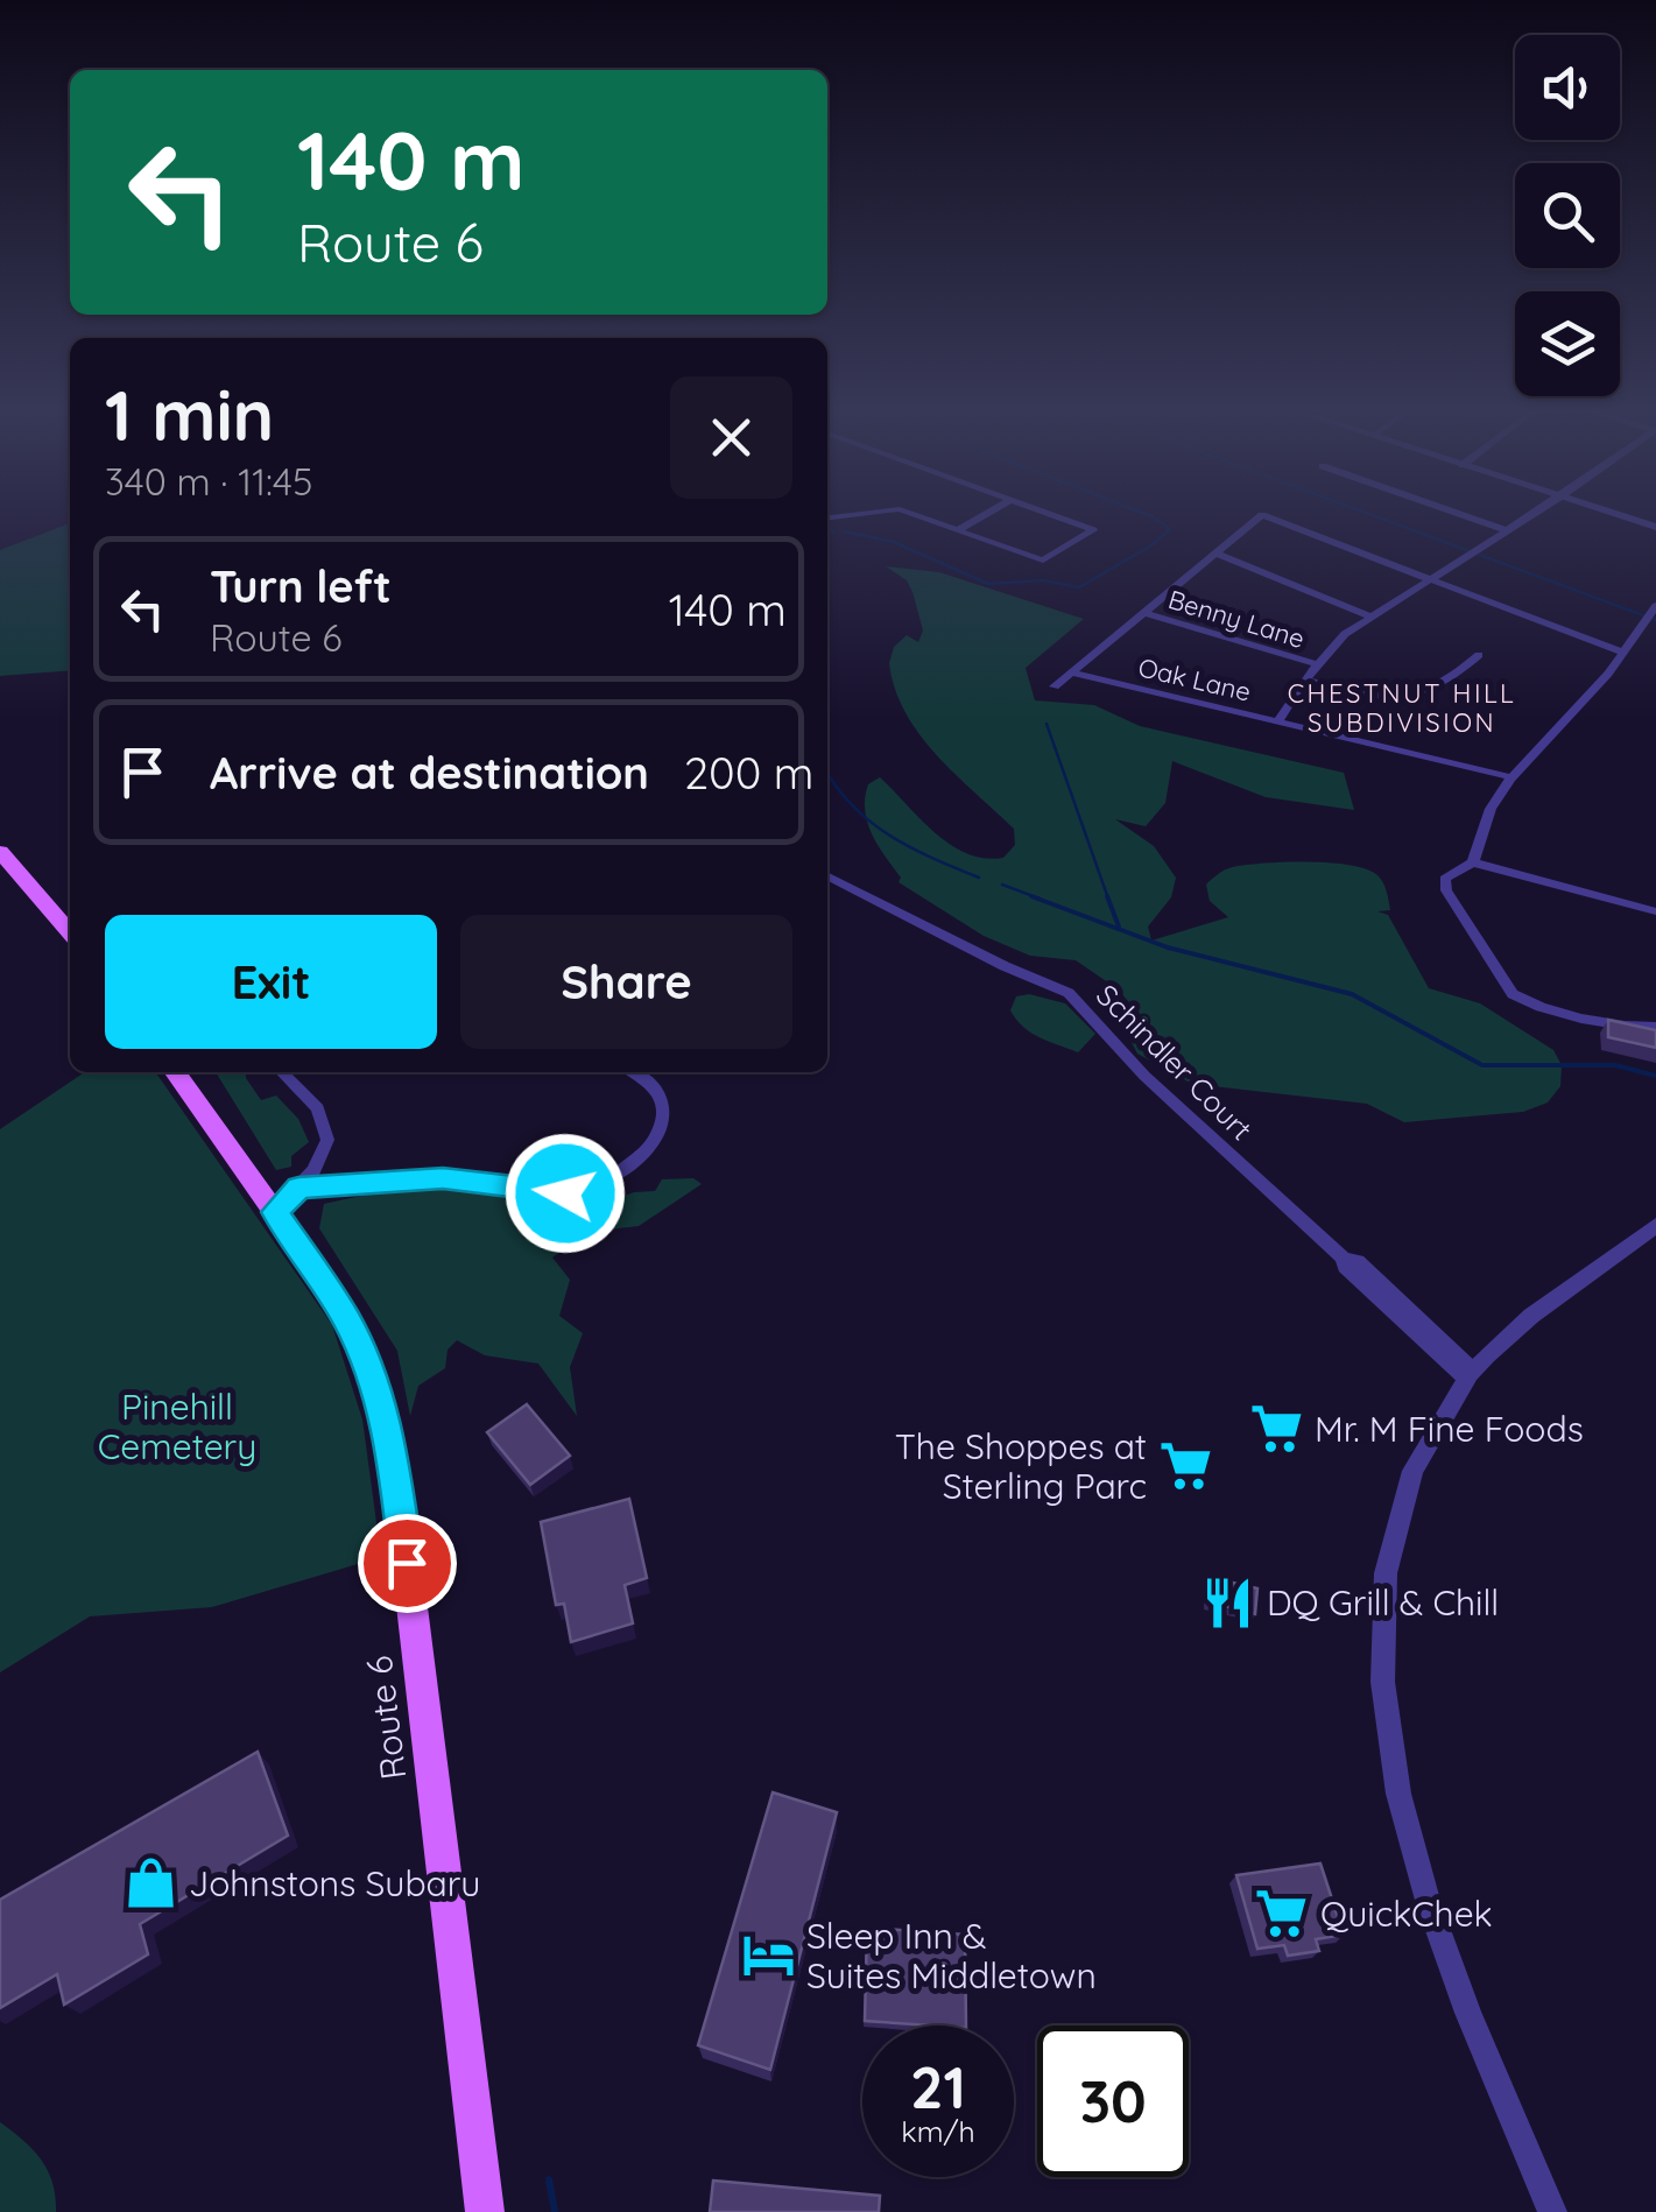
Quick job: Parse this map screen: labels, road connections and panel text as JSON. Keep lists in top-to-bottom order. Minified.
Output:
{"streets":{"main road":["Route 6"],"street":["Benny Lane","Oak Lane","Schindler Court"]},"districts":["CHESTNUT HILL SUBDIVISION"],"parks":["Pinehill Cemetery"],"places":{"supermarket":["Mr. M Fine Foods","The Shoppes at Sterling Parc","QuickChek"],"restaurant":["DQ Grill & Chill"],"shop":["Johnstons Subaru"],"hotel":["Sleep Inn & Suites Middletown"]},"page":{"turn":["140 m","Route 6"],"heading":["1 min","340 m · 11:45"],"list":[{"name":"Turn left","note":"Route 6","value":"140 m"},{"name":"Arrive at destination","value":"200 m"}],"buttons":["Exit","Share"],"speed":"21 km/h","limit":"30"}}
